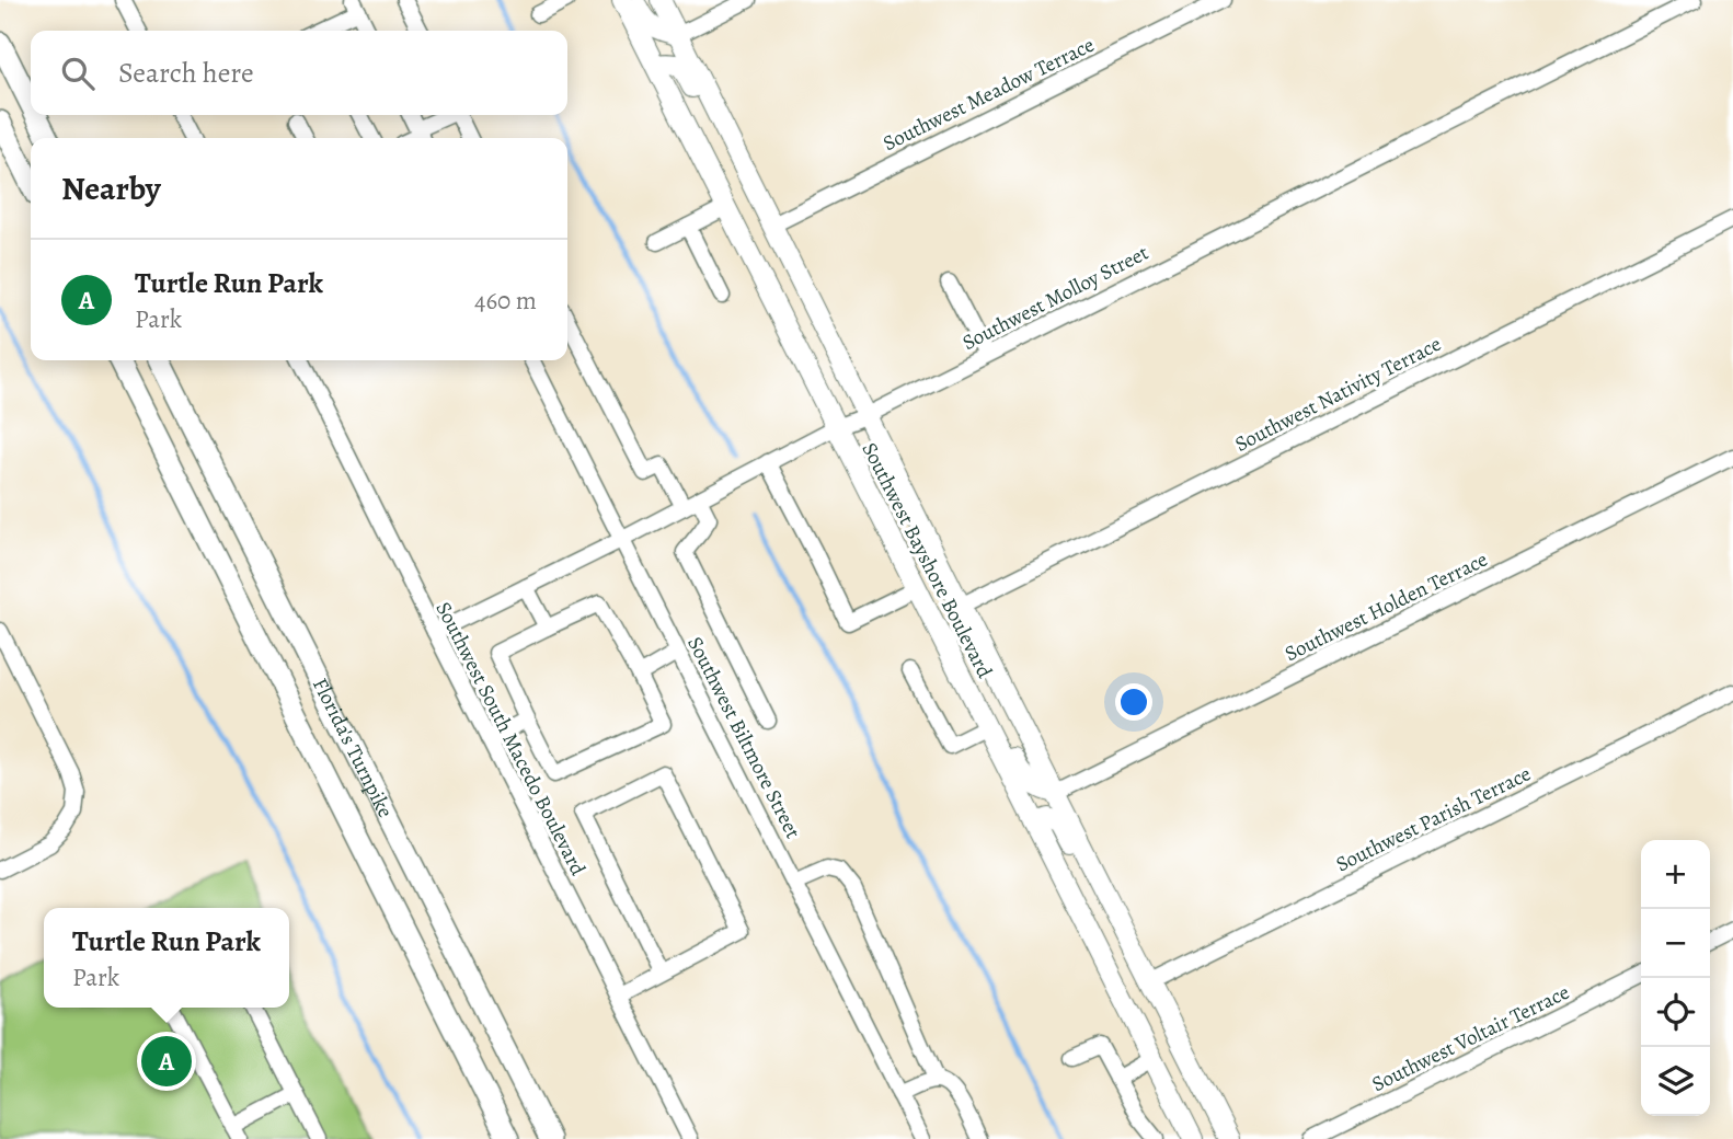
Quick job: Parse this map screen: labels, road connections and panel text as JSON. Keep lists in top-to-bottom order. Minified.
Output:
{"streets":{"highway":["Florida's Turnpike"],"main road":["Southwest Bayshore Boulevard"],"street":["Southwest Meadow Terrace","Southwest Molloy Street","Southwest Nativity Terrace","Southwest Holden Terrace","Southwest Biltmore Street","Southwest South Macedo Boulevard","Southwest Parish Terrace","Southwest Voltair Terrace"]},"crossings":[["Southwest Meadow Terrace","Southwest Bayshore Boulevard"],["Southwest Molloy Street","Southwest Bayshore Boulevard"],["Southwest Molloy Street","Southwest Biltmore Street"],["Southwest Molloy Street","Southwest South Macedo Boulevard"],["Southwest Nativity Terrace","Southwest Bayshore Boulevard"],["Southwest Bayshore Boulevard","Southwest Holden Terrace"],["Southwest Bayshore Boulevard","Southwest Parish Terrace"]],"page":{"search":"Search here","heading":"Nearby","list":[{"mark":"A","name":"Turtle Run Park","note":"Park","value":"460 m"}],"map_buttons":["+","−"],"popup":["Turtle Run Park","Park"],"pins":"A"}}
